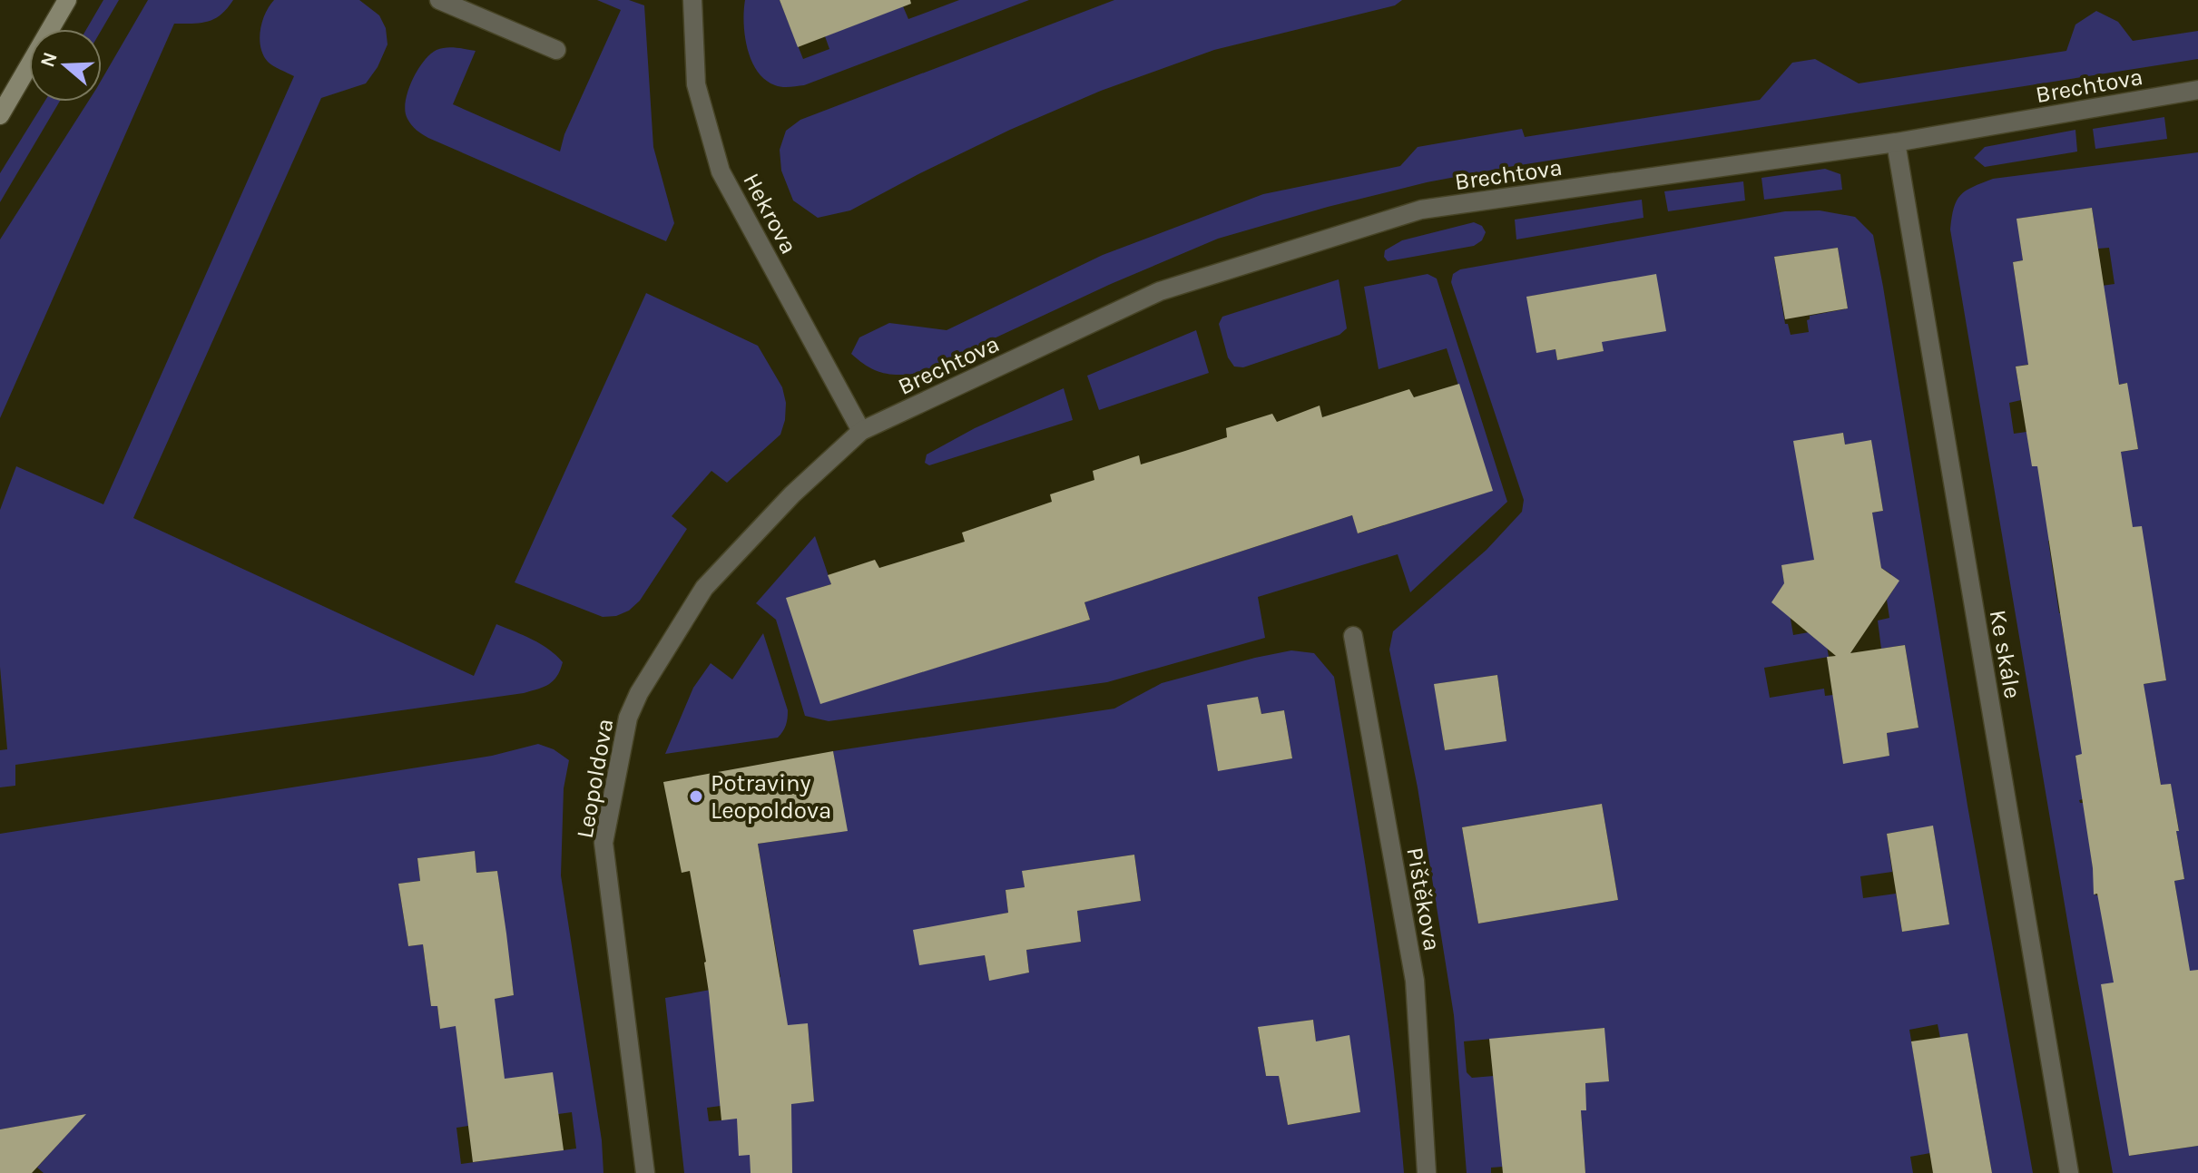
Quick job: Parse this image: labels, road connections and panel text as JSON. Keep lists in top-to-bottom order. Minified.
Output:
{"streets":{"street":["Brechtova","Hekrova","Ke skále","Leopoldova","Pištěkova"]},"crossings":[["Brechtova","Hekrova"],["Brechtova","Ke skále"],["Brechtova","Leopoldova"],["Hekrova","Leopoldova"]],"places":["Potraviny Leopoldova"],"north":"left"}
